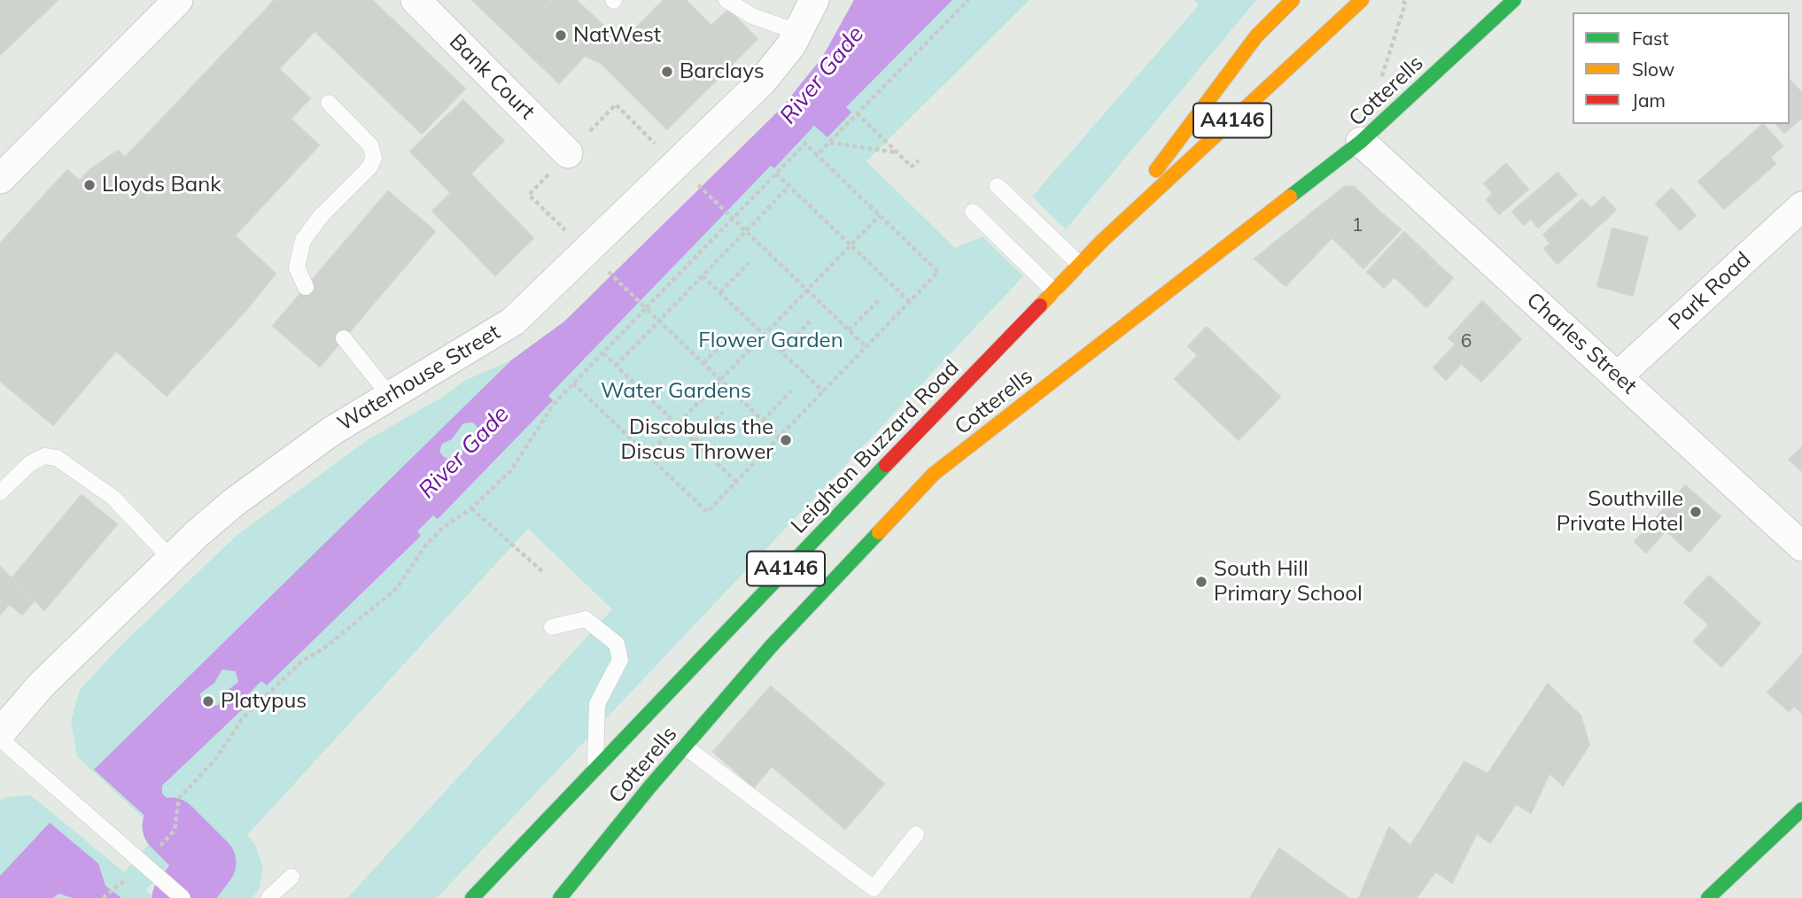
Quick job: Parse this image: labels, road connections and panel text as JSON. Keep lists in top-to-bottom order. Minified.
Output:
{"streets":{"main road":["Cotterells","A4146","Leighton Buzzard Road"],"street":["Bank Court","Park Road","Charles Street","Waterhouse Street"]},"crossings":[["Cotterells","Charles Street"],["Park Road","Charles Street"]],"water":["River Gade"],"parks":["Flower Garden","Water Gardens"],"places":["NatWest","Barclays","Lloyds Bank","Discobulas the Discus Thrower","Southville Private Hotel","South Hill Primary School","Platypus"],"house_numbers":["1","6"],"legend":["Fast","Slow","Jam"]}
